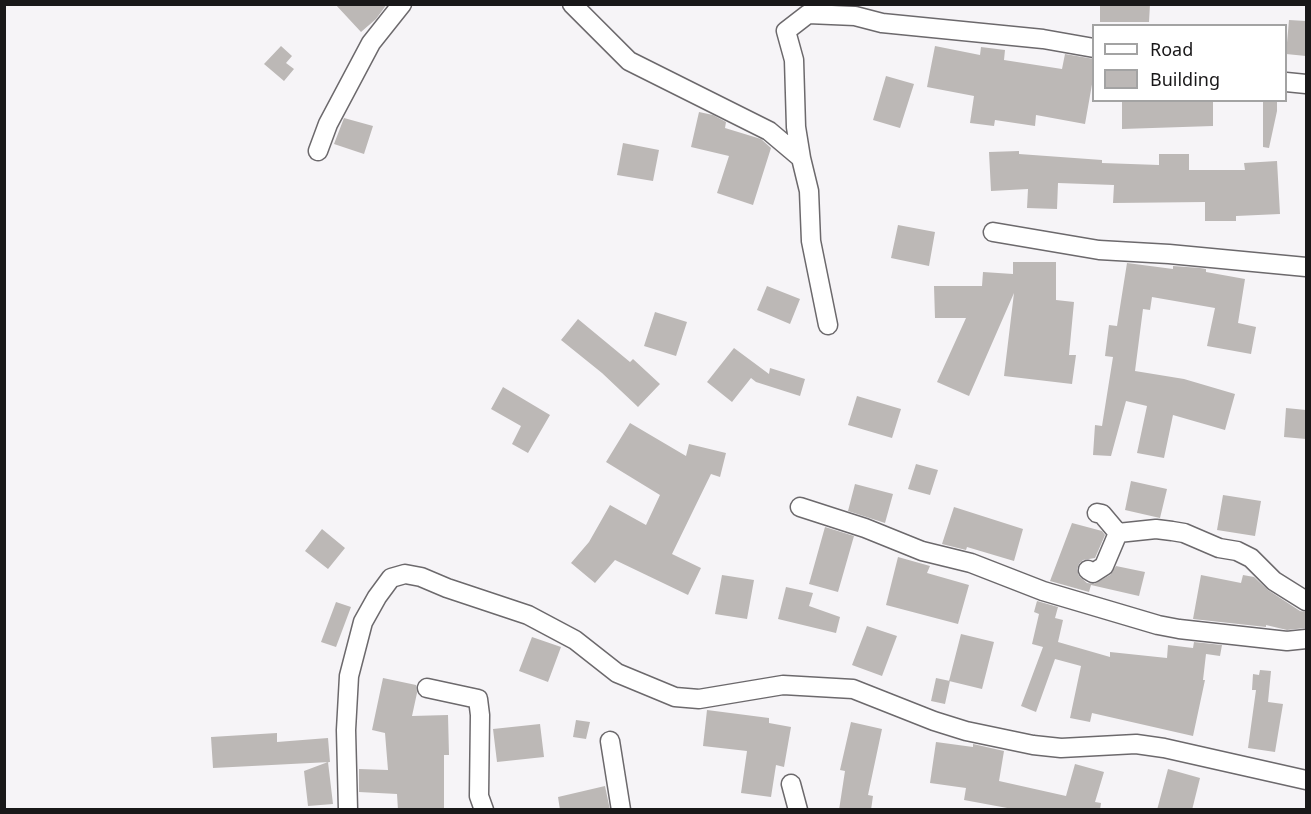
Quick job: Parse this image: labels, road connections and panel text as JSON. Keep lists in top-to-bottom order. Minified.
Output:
{"legend":["Road","Building"]}
